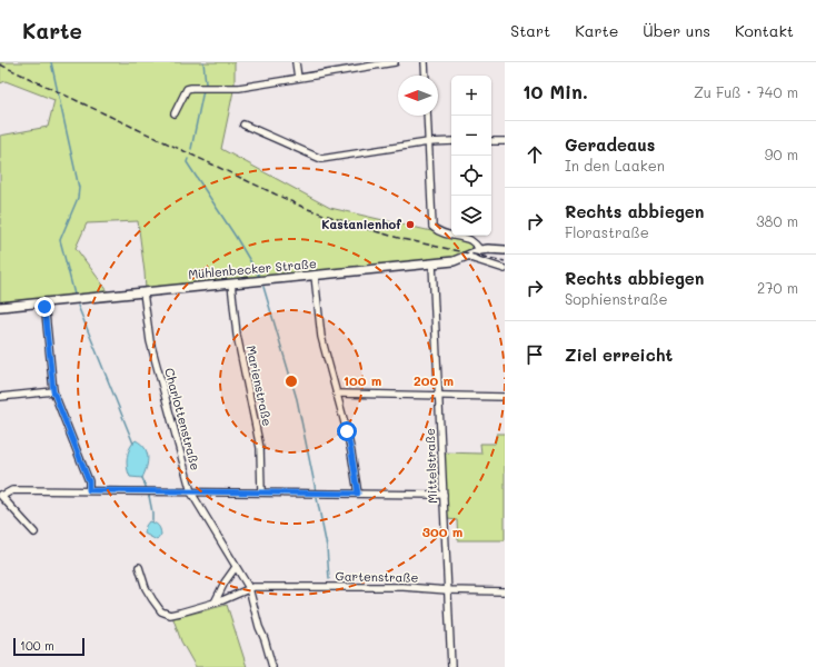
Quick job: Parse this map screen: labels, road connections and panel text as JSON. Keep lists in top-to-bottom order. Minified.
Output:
{"streets":{"main road":["Mühlenbecker Straße"],"street":["Marienstraße","Charlottenstraße","Mittelstraße","Gartenstraße"]},"crossings":[["Mühlenbecker Straße","Marienstraße"],["Mühlenbecker Straße","Charlottenstraße"],["Mühlenbecker Straße","Mittelstraße"],["Charlottenstraße","Gartenstraße"],["Mittelstraße","Gartenstraße"]],"places":["Kastanienhof"],"scale_bar":"100 m","north":"left","page":{"header":"Karte","nav":["Start","Karte","Über uns","Kontakt"],"heading":["10 Min.","Zu Fuß · 740 m"],"map_buttons":["+","−"],"list":[["Geradeaus","In den Laaken","90 m"],["Rechts abbiegen","Florastraße","380 m"],["Rechts abbiegen","Sophienstraße","270 m"],"Ziel erreicht"],"scale":"100 m"},"rings":["100 m","200 m","300 m"]}
